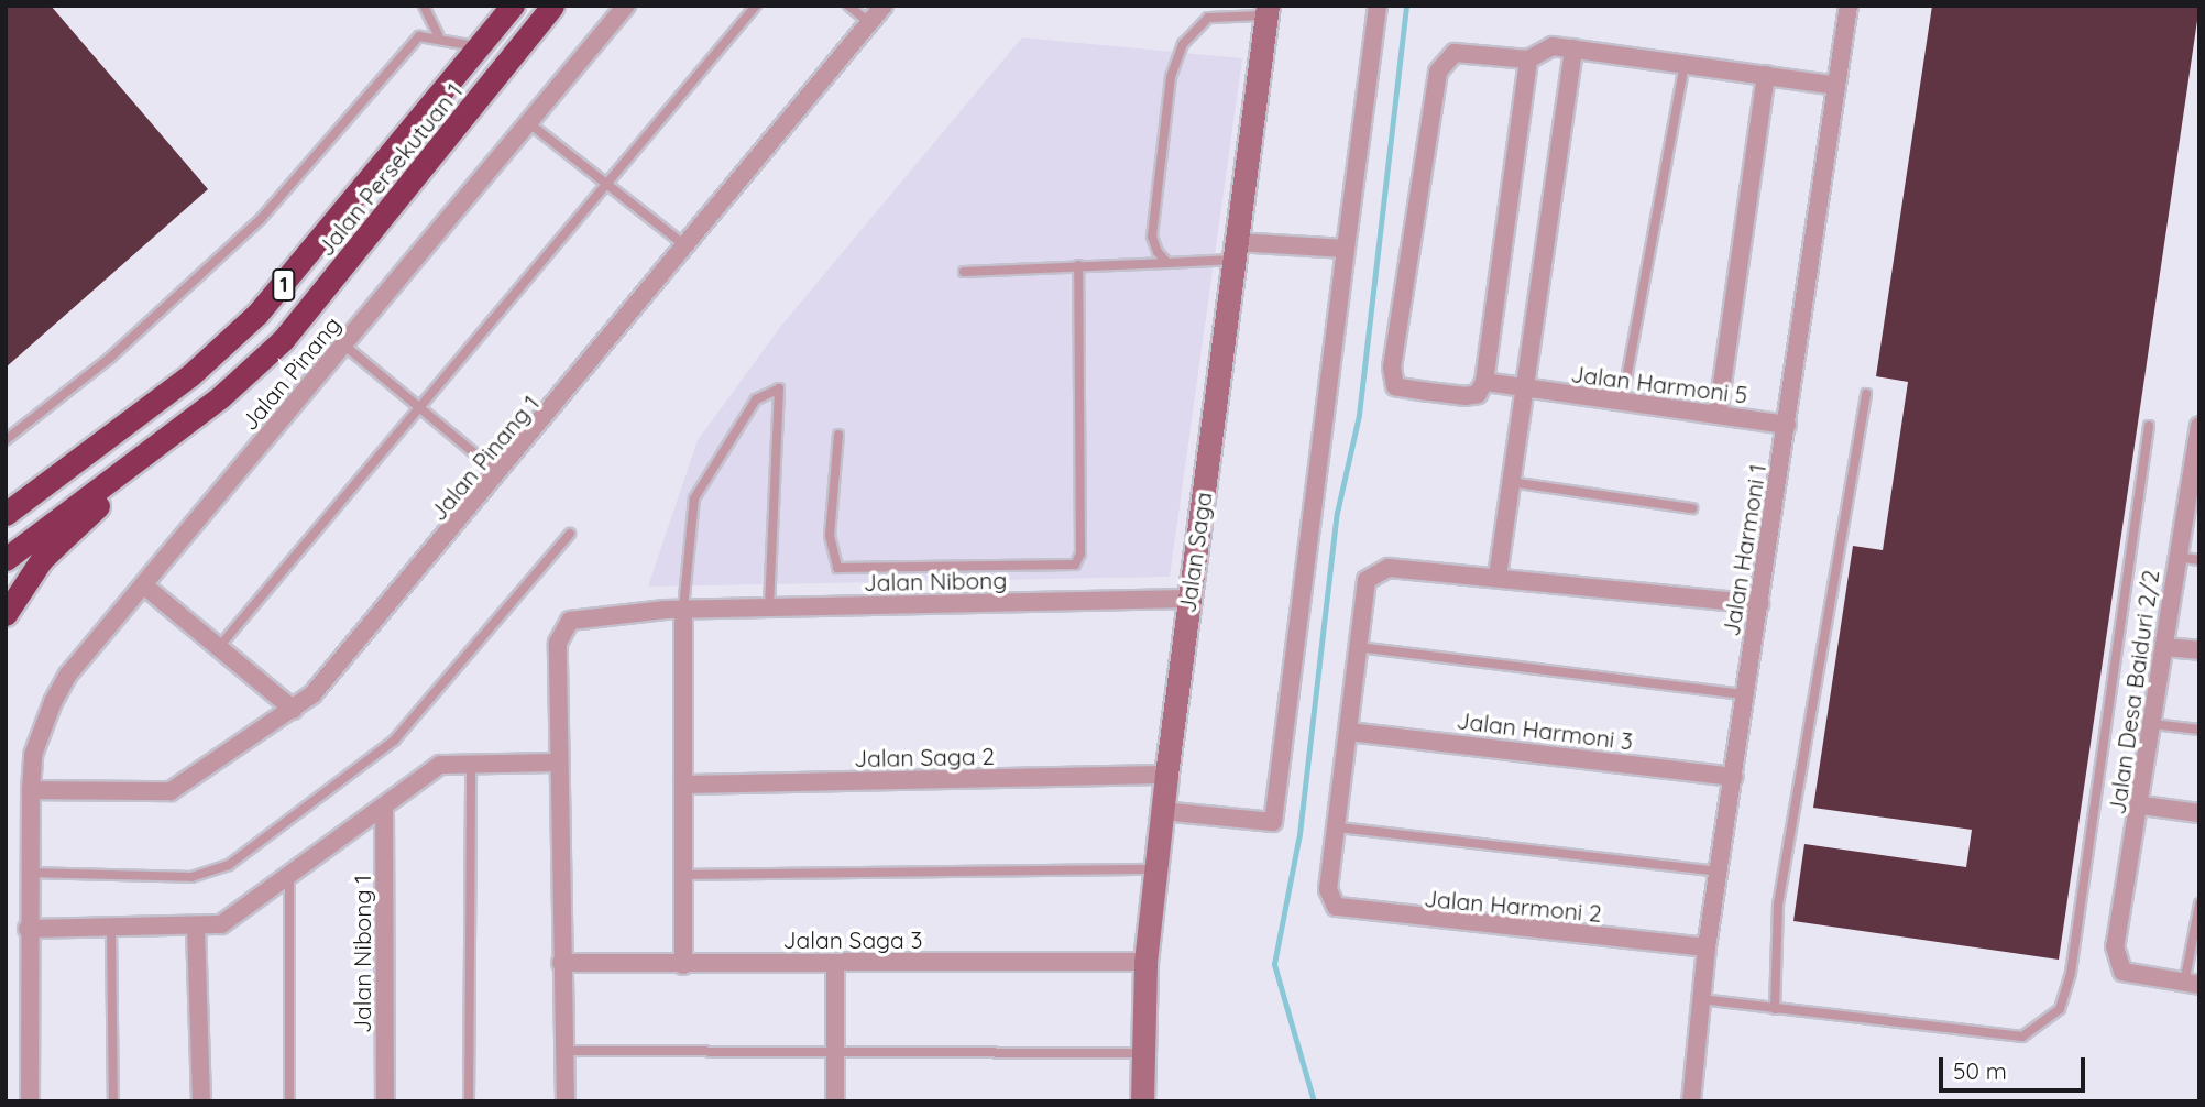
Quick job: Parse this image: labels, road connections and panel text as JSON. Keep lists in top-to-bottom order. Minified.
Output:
{"streets":{"highway":["Jalan Persekutuan 1","1"],"street":["Jalan Pinang","Jalan Harmoni 5","Jalan Pinang 1","Jalan Harmoni 1","Jalan Saga","Jalan Nibong","Jalan Desa Baiduri 2/2","Jalan Harmoni 3","Jalan Saga 2","Jalan Harmoni 2","Jalan Saga 3","Jalan Nibong 1"]},"crossings":[["Jalan Pinang","Jalan Pinang 1"],["Jalan Harmoni 5","Jalan Harmoni 1"],["Jalan Harmoni 1","Jalan Harmoni 3"],["Jalan Harmoni 1","Jalan Harmoni 2"],["Jalan Saga","Jalan Nibong"],["Jalan Saga","Jalan Saga 2"],["Jalan Saga","Jalan Saga 3"]],"scale_bar":"50 m"}
